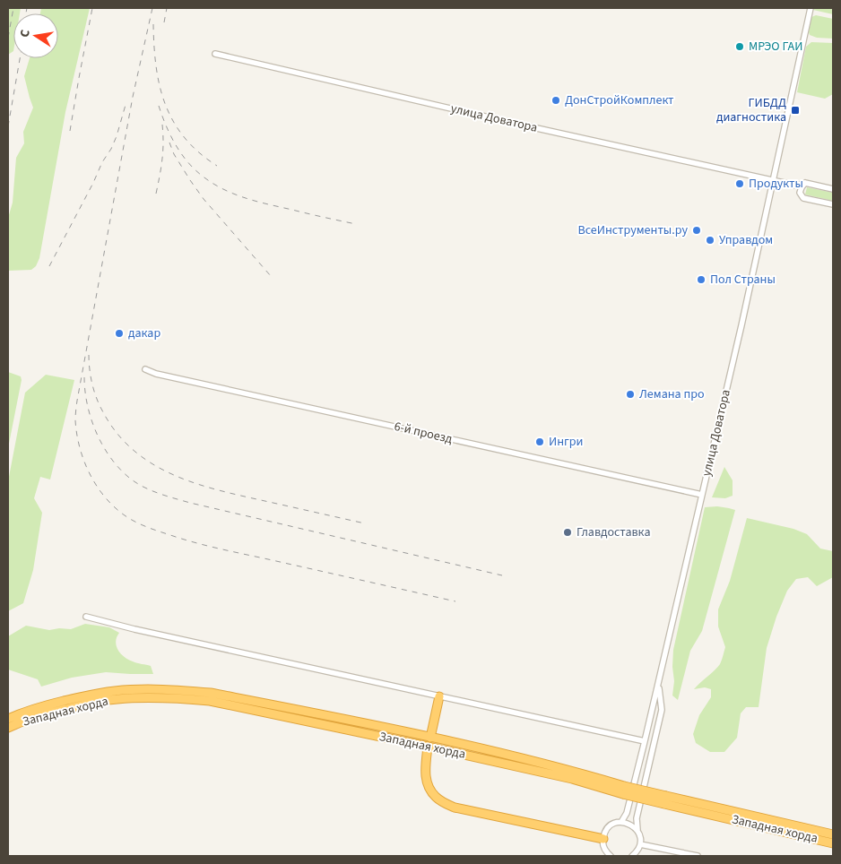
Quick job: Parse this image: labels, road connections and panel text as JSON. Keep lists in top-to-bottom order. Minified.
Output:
{"streets":{"highway":["Западная хорда"],"street":["улица Доватора","6-й проезд"]},"crossings":[["улица Доватора","6-й проезд"]],"places":{"other":["МРЭО ГАИ","ДонСтройКомплект","Продукты","ВсеИнструменты.ру","Управдом","Пол Страны","дакар","Лемана про","Ингри","Главдоставка"],"transit":["ГИБДД диагностика"]},"north":"left"}
